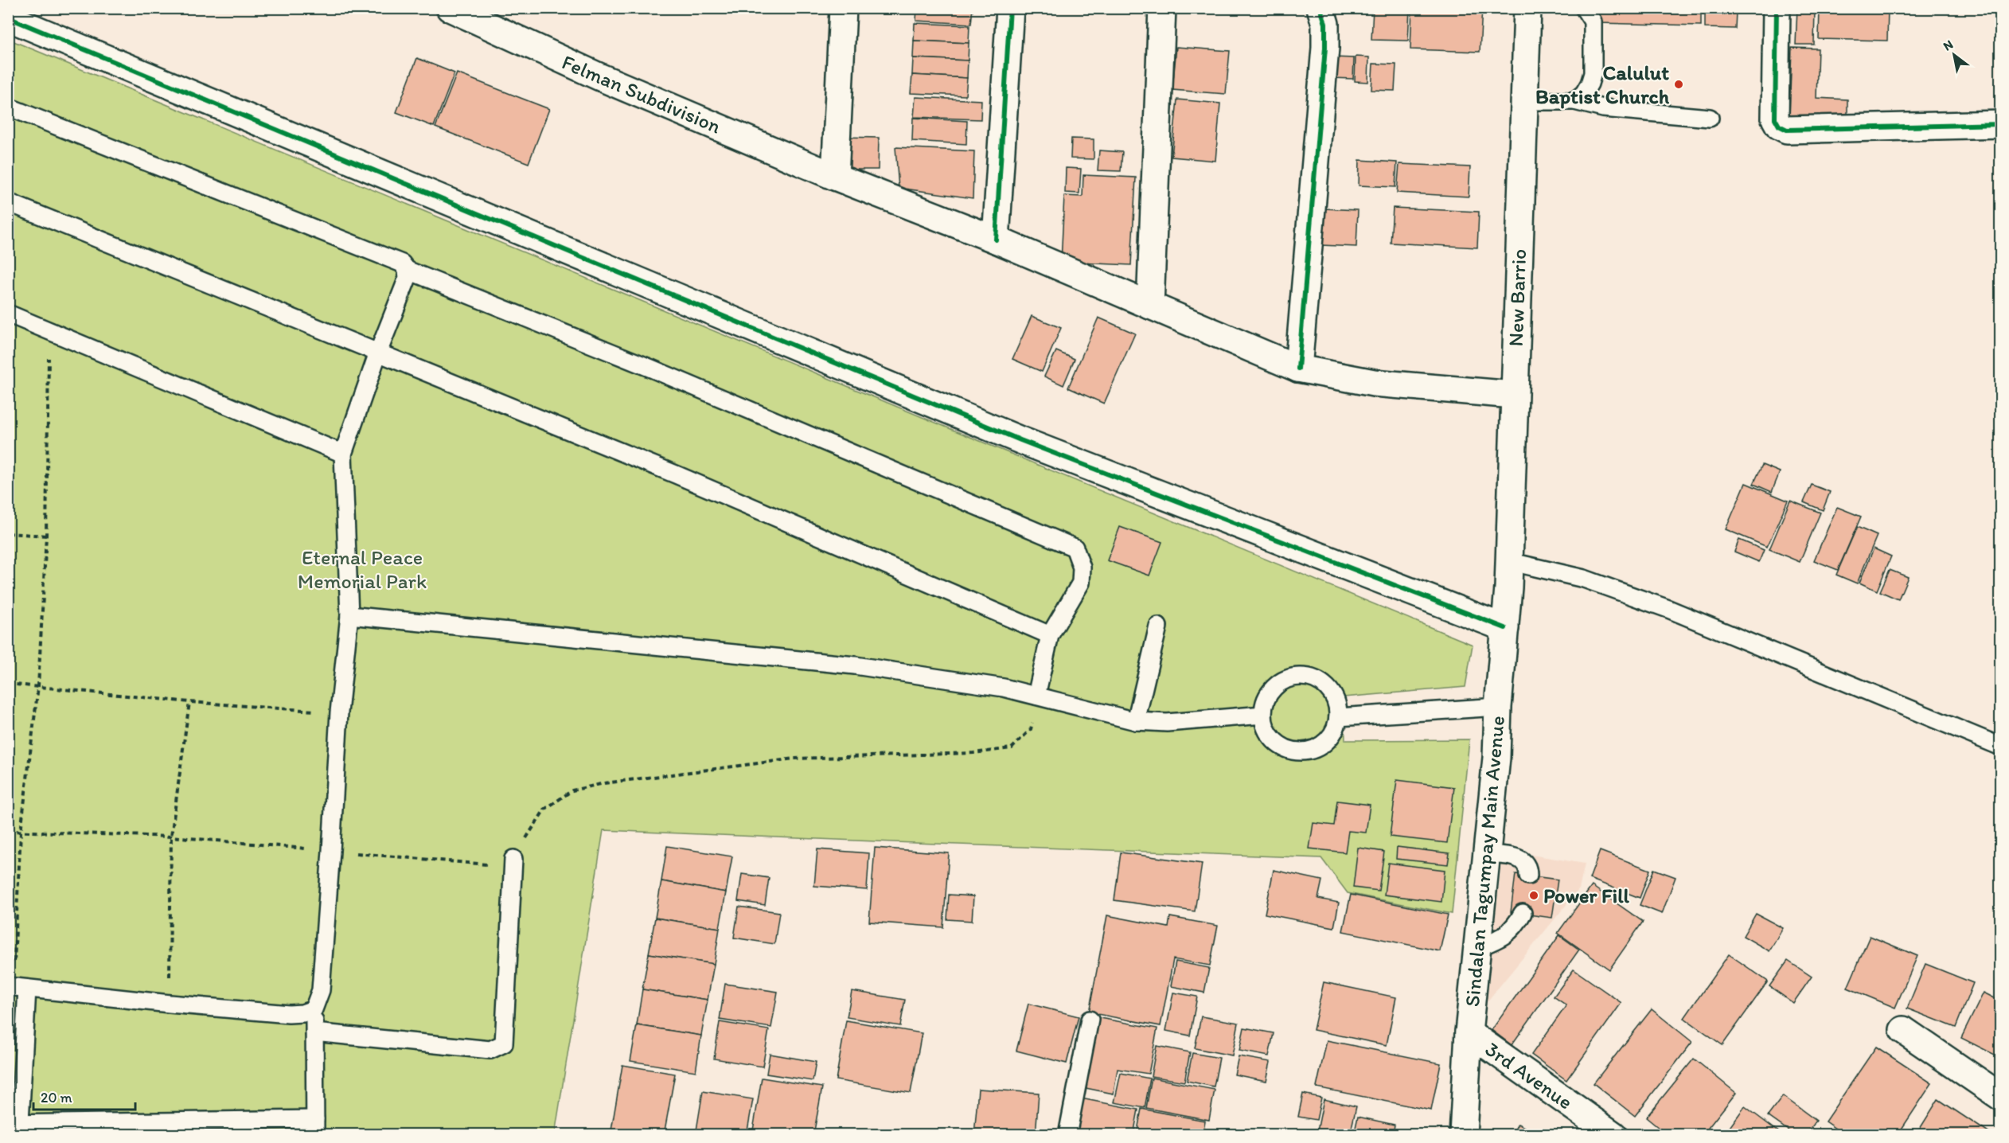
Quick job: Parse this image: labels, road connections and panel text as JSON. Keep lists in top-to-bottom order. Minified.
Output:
{"streets":{"street":["Felman Subdivision","New Barrio","Sindalan Tagumpay Main Avenue","3rd Avenue"]},"crossings":[["Felman Subdivision","New Barrio"],["New Barrio","Sindalan Tagumpay Main Avenue"],["Sindalan Tagumpay Main Avenue","3rd Avenue"]],"parks":["Eternal Peace Memorial Park"],"places":["Calulut Baptist Church","Power Fill"],"scale_bar":"20 m","north":"top left"}
